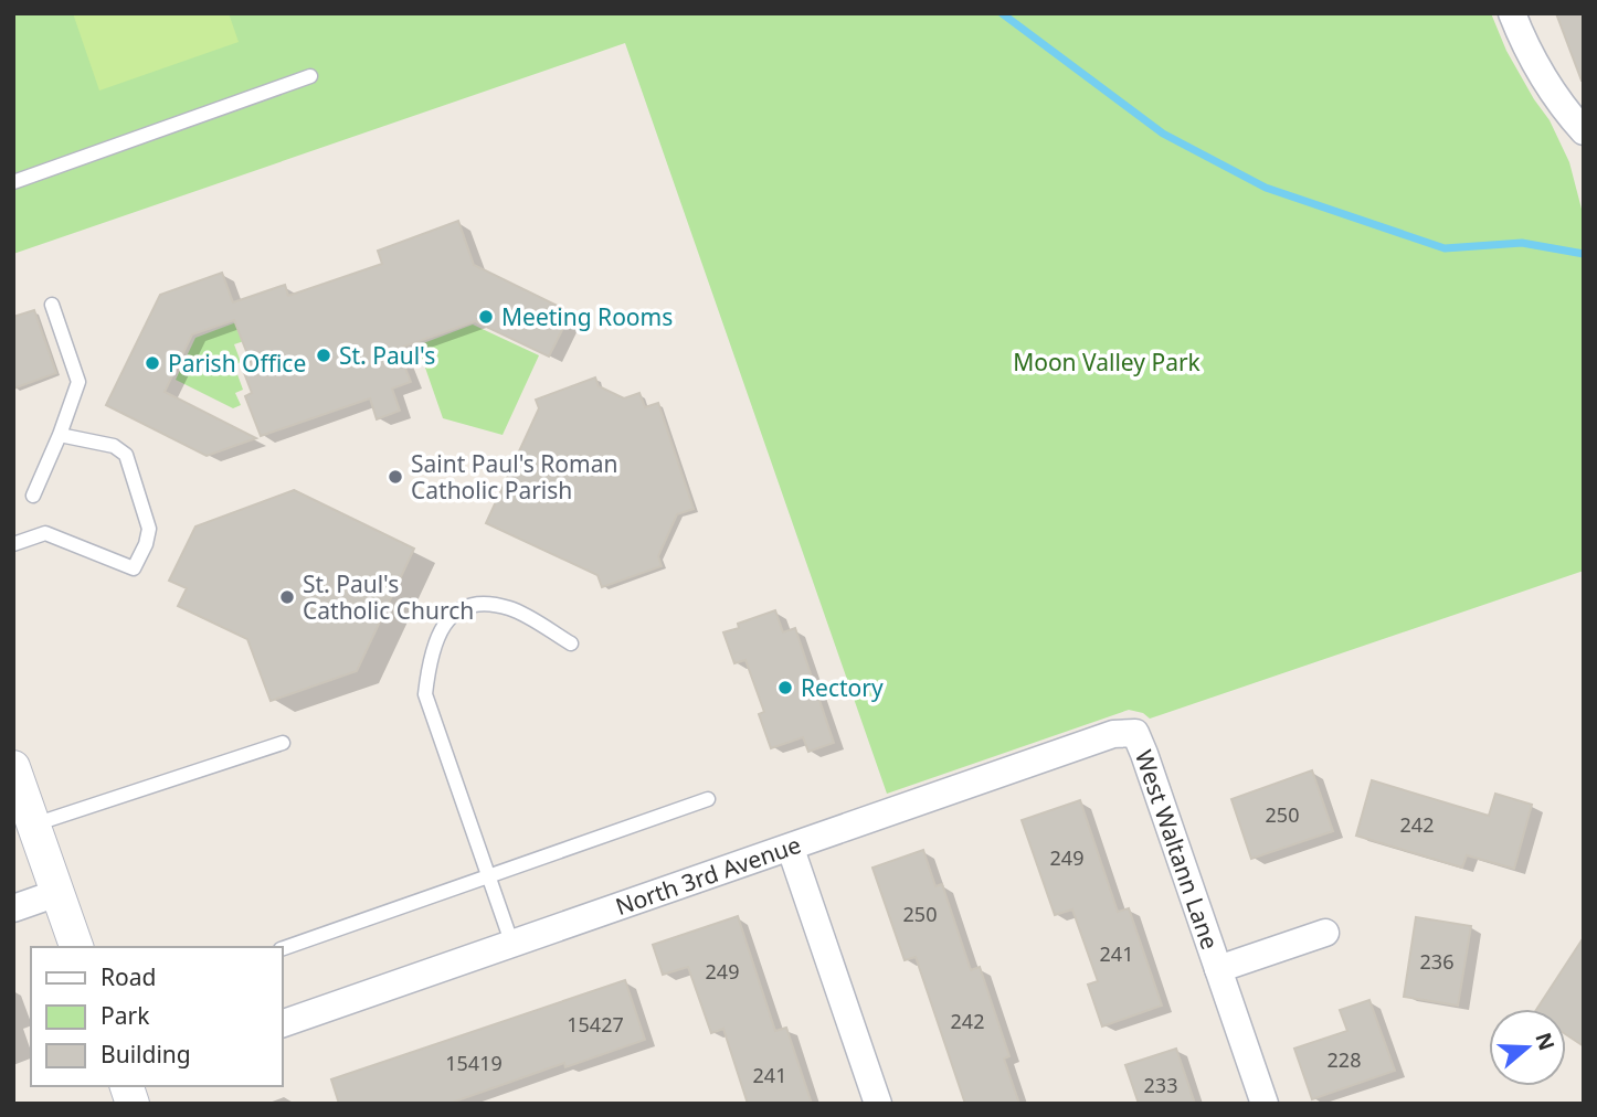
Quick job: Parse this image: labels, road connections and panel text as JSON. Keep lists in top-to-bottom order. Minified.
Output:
{"streets":{"street":["West Waltann Lane","North 3rd Avenue"]},"crossings":[["West Waltann Lane","North 3rd Avenue"]],"parks":["Moon Valley Park"],"places":["Meeting Rooms","St. Paul's","Parish Office","Saint Paul's Roman Catholic Parish","St. Paul's Catholic Church","Rectory"],"house_numbers":["250","242","249","250","241","236","249","242","15427","228","15419","241","233"],"legend":["Road","Park","Building"],"north":"right"}
